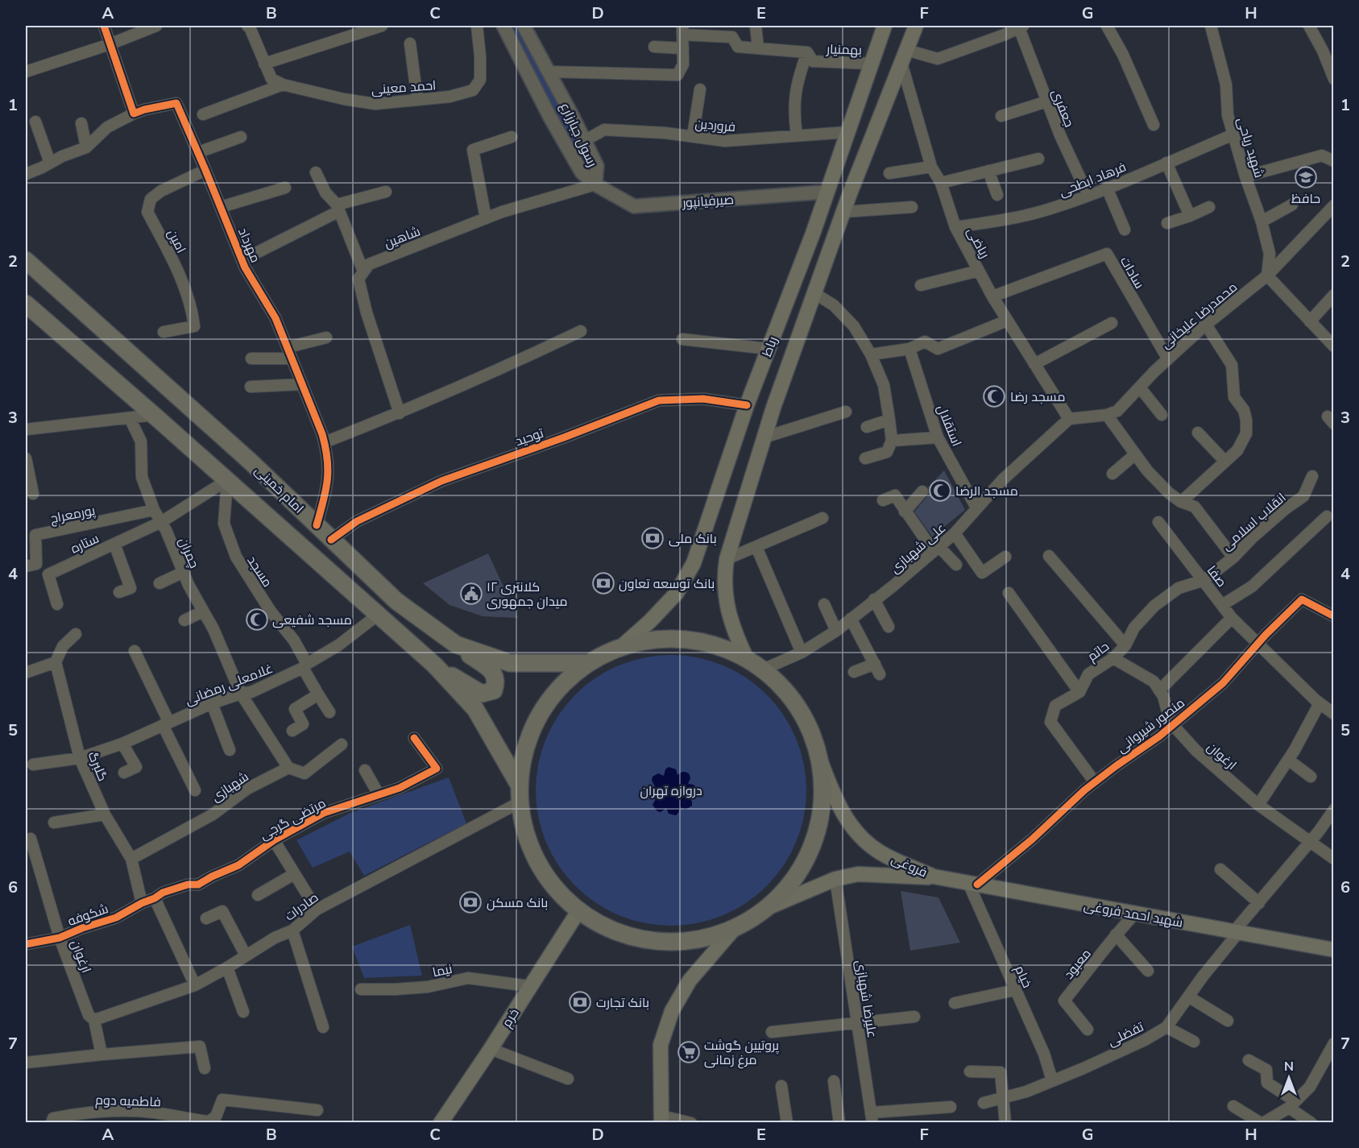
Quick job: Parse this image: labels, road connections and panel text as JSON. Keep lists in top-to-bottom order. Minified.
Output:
{"streets":{"main road":["رباط","امام خمینی","فروغی","شهید احمد فروغی","خرم"],"street":["بهمنیار","احمد معینی","جعفری","فروردین","رسول جبارزارع","شهید ریاحی","فرهاد ابطحی","صیرفیانپور","شاهین","امین","ریاضی","مهرداد","سادات","محمدرضا علیخانی","استقلال","توحید","پورمعراج","انقلاب اسلامی","ستاره","علی شهبازی","چمران","مسجد","صفا","حاتم","غلامعلی رمضانی","منصور شیروانی","ارغوان","گلبرگ","شهبازی","مرتضی گرجی","صادرات","شکوفه","معبود","نیما","خیام","علیرضا شهبازی","تفضلی","فاطمیه دوم"]},"crossings":[["بهمنیار","رباط"],["جعفری","فرهاد ابطحی"],["فروردین","رسول جبارزارع"],["فروردین","رباط"],["رسول جبارزارع","صیرفیانپور"],["رسول جبارزارع","شاهین"],["شهید ریاحی","فرهاد ابطحی"],["شهید ریاحی","محمدرضا علیخانی"],["فرهاد ابطحی","ریاضی"],["صیرفیانپور","شاهین"],["صیرفیانپور","رباط"],["امین","مهرداد"],["ریاضی","سادات"],["ریاضی","محمدرضا علیخانی"],["ریاضی","رباط"],["ریاضی","علی شهبازی"],["مهرداد","امام خمینی"],["سادات","محمدرضا علیخانی"],["محمدرضا علیخانی","علی شهبازی"],["رباط","توحید"],["استقلال","علی شهبازی"],["توحید","امام خمینی"],["پورمعراج","چمران"],["انقلاب اسلامی","صفا"],["انقلاب اسلامی","حاتم"],["ستاره","چمران"],["ستاره","مسجد"],["چمران","غلامعلی رمضانی"],["چمران","شهبازی"],["مسجد","غلامعلی رمضانی"],["صفا","حاتم"],["صفا","منصور شیروانی"],["حاتم","منصور شیروانی"],["حاتم","ارغوان"],["غلامعلی رمضانی","گلبرگ"],["منصور شیروانی","ارغوان"],["منصور شیروانی","شهید احمد فروغی"],["منصور شیروانی","خیام"],["ارغوان","صادرات"],["ارغوان","شکوفه"],["ارغوان","تفضلی"],["گلبرگ","شهبازی"],["گلبرگ","شکوفه"],["مرتضی گرجی","شکوفه"],["فروغی","شهید احمد فروغی"],["فروغی","علیرضا شهبازی"],["شهید احمد فروغی","معبود"],["شهید احمد فروغی","خیام"],["شهید احمد فروغی","تفضلی"],["نیما","خرم"],["خیام","تفضلی"]],"parks":["دروازه تهران"],"places":{"school or university":["حافظ"],"mosque":["مسجد رضا","مسجد الرضا","مسجد شفیعی"],"bank":["بانک ملی","بانک توسعه تعاون","بانک مسکن","بانک تجارت"],"public building":["کلانتری ۱۲ میدان جمهوری"],"supermarket":["پروتیین گوشت مرغ زمانی"]},"north":"top","grid":{"columns":["A","B","C","D","E","F","G","H"],"rows":["1","2","3","4","5","6","7"]}}
